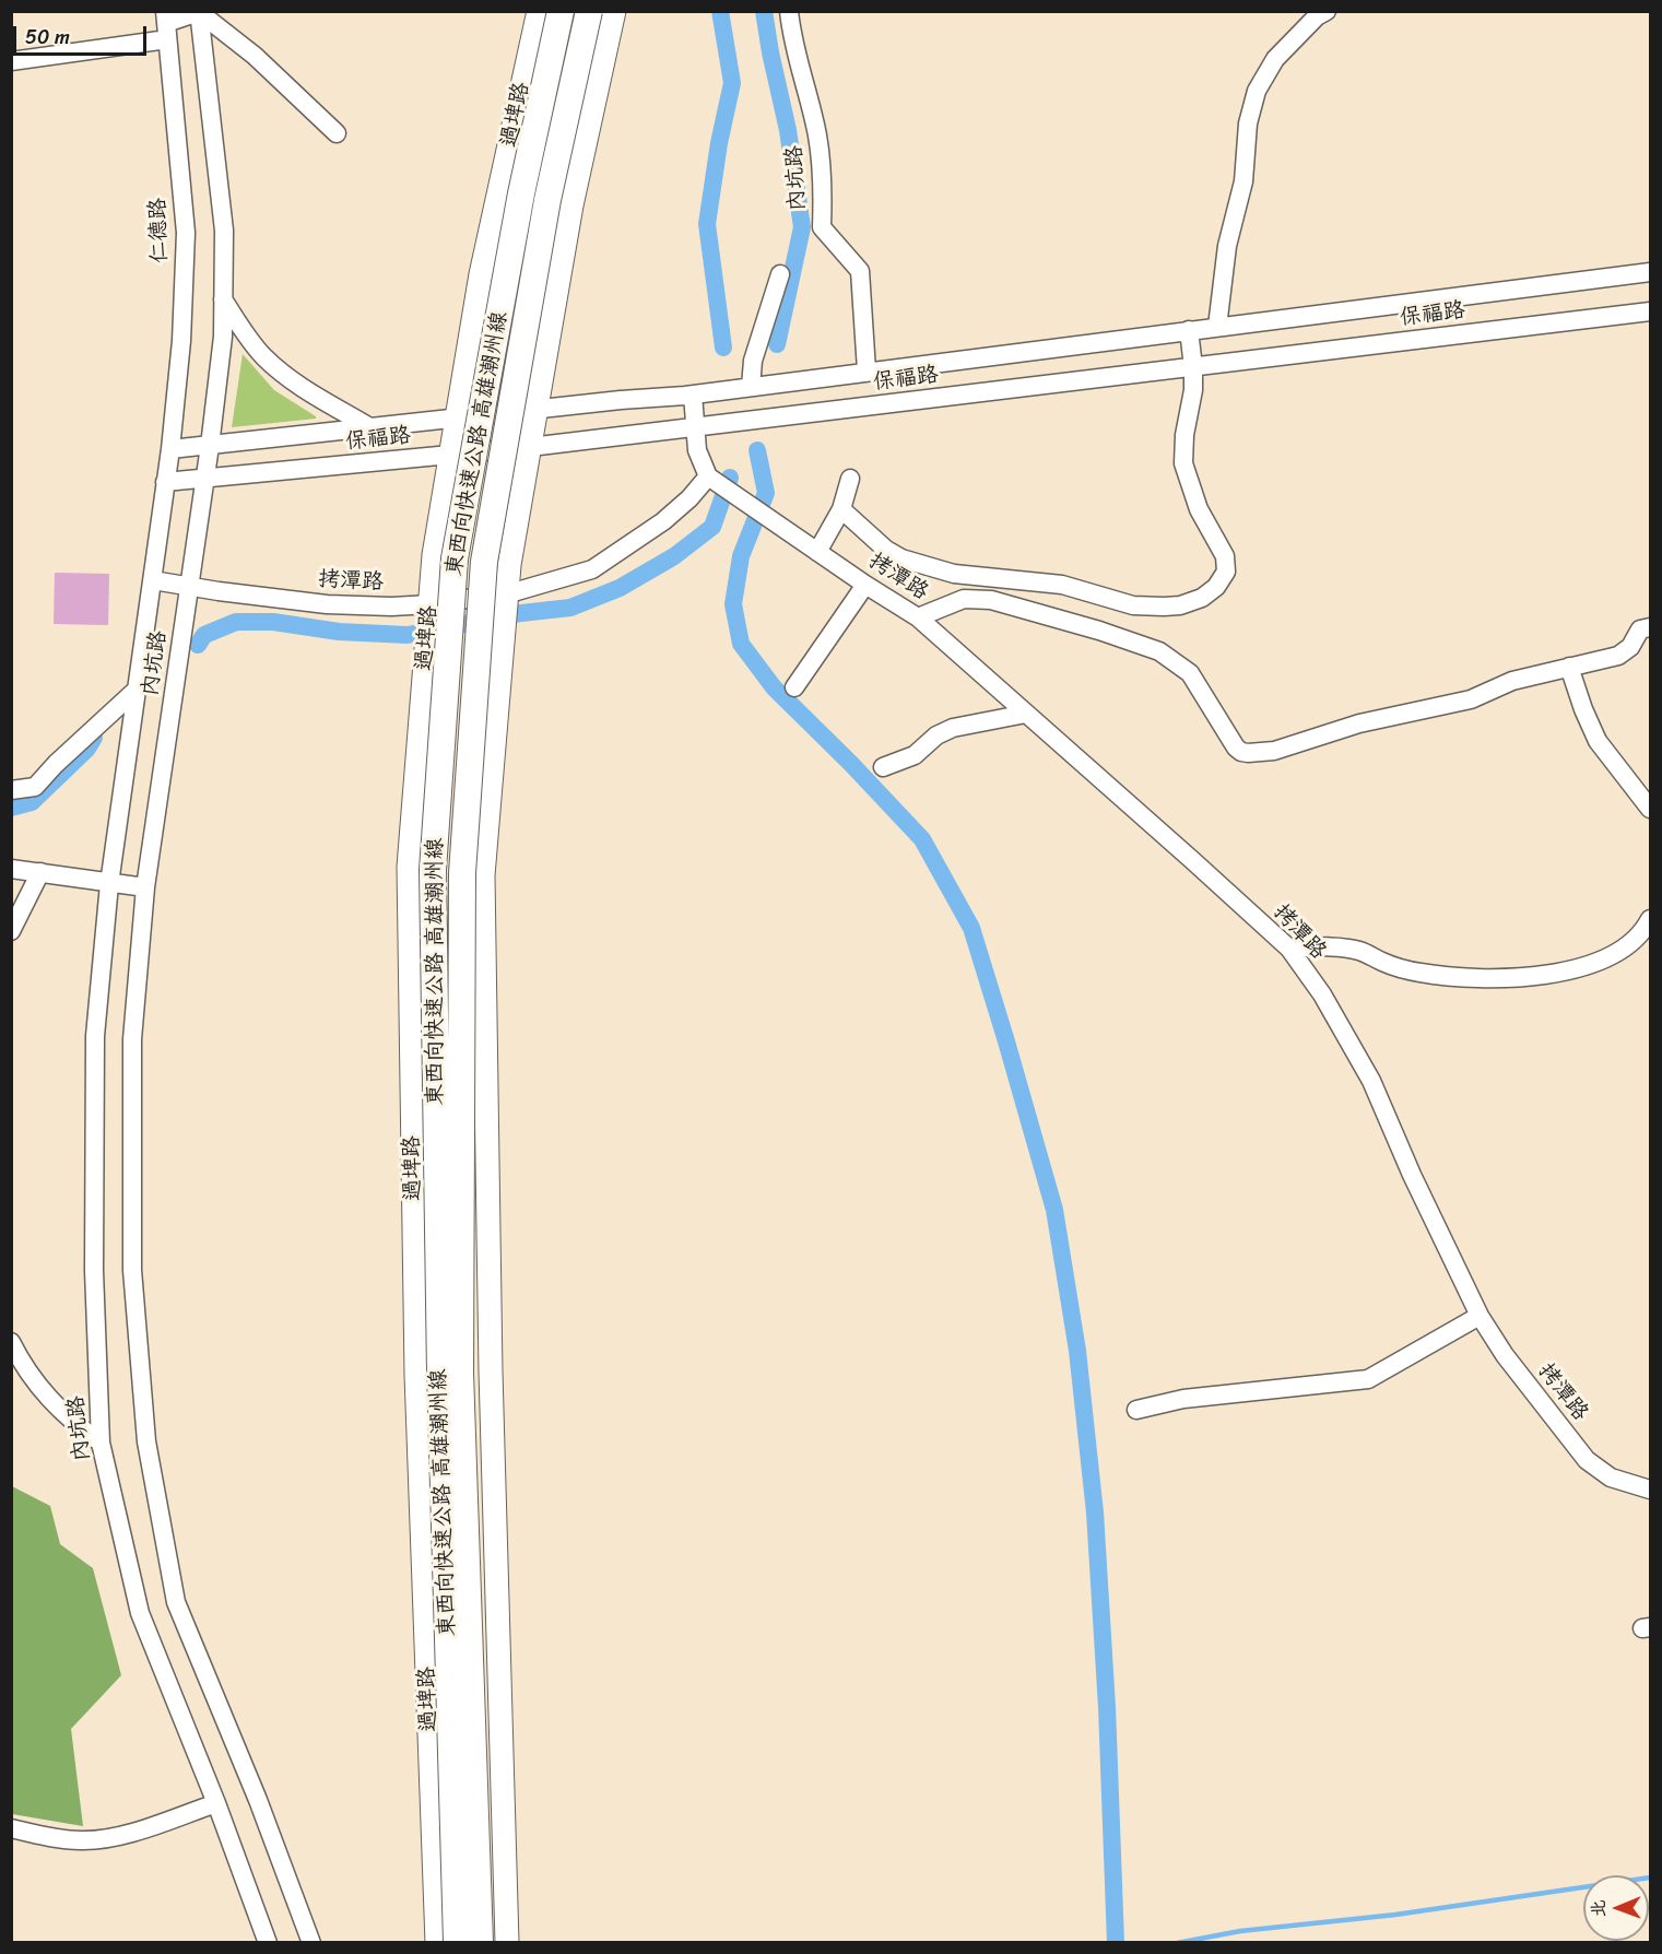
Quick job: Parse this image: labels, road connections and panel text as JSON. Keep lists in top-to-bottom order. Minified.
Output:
{"streets":{"highway":["東西向快速公路 高雄潮州線"],"main road":["過埤路"],"street":["內坑路","仁德路","保福路","拷潭路"]},"crossings":[["過埤路","保福路"],["過埤路","拷潭路"],["內坑路","仁德路"],["內坑路","保福路"],["內坑路","拷潭路"],["仁德路","保福路"]],"scale_bar":"50 m","north":"left"}
